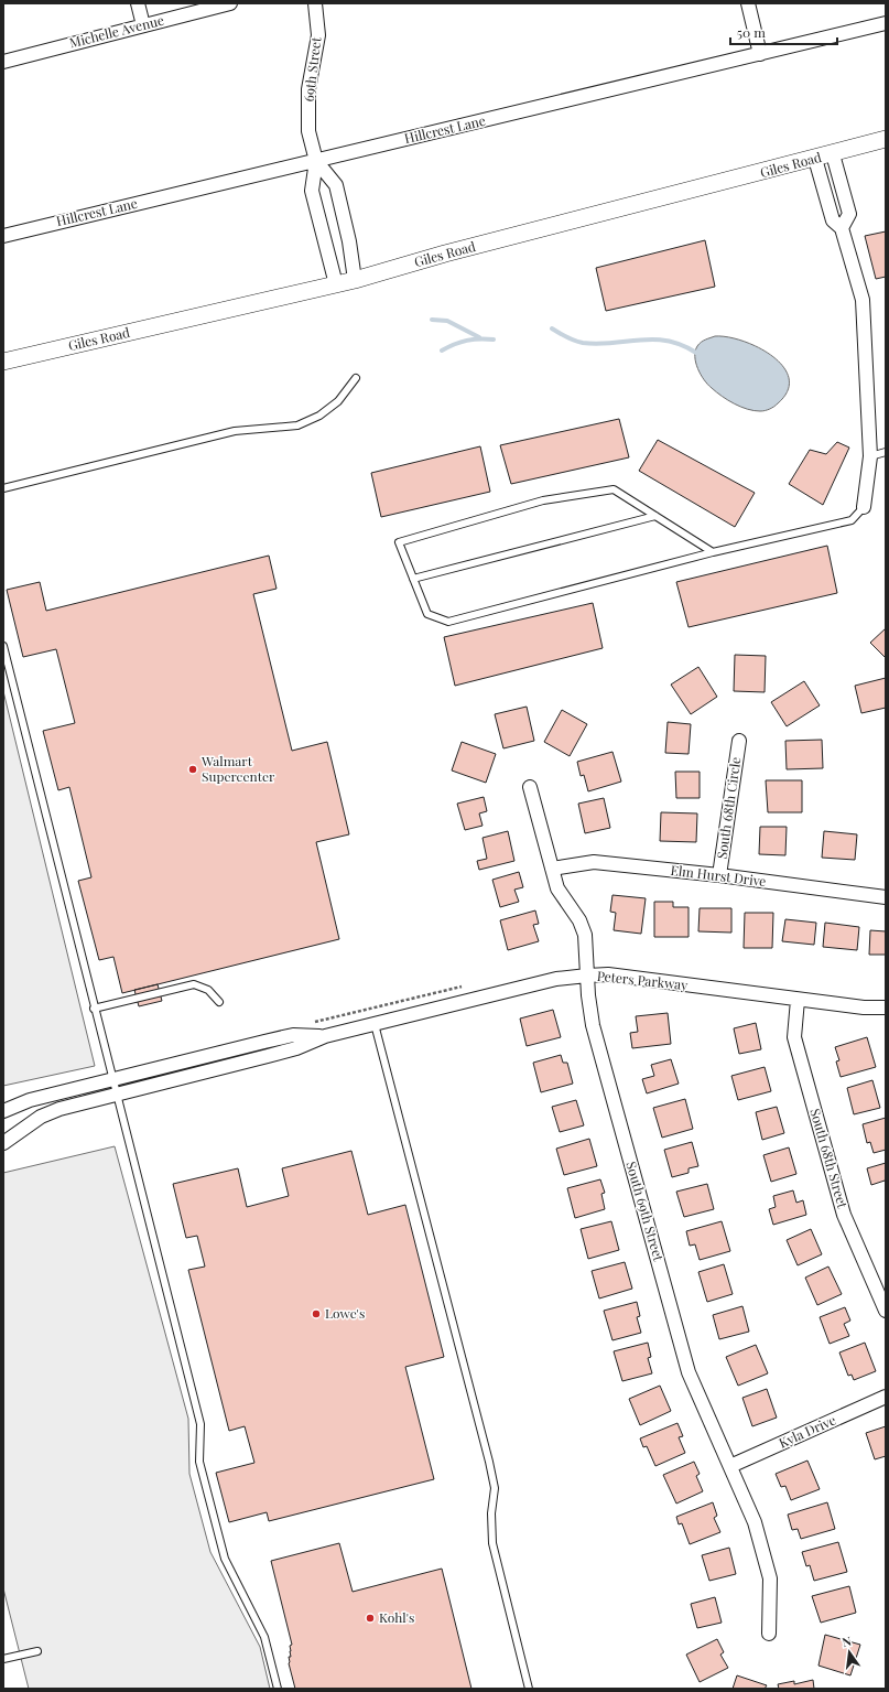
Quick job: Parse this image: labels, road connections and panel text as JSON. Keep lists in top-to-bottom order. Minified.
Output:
{"streets":{"street":["Michelle Avenue","69th Street","Hillcrest Lane","Giles Road","South 68th Circle","Elm Hurst Drive","Peters Parkway","South 68th Street","South 69th Street","Kyla Drive"]},"crossings":[["69th Street","Hillcrest Lane"],["South 68th Circle","Elm Hurst Drive"],["Elm Hurst Drive","South 69th Street"],["Peters Parkway","South 68th Street"],["Peters Parkway","South 69th Street"],["South 69th Street","Kyla Drive"]],"places":["Walmart Supercenter","Lowe's","Kohl's"],"scale_bar":"50 m","north":"top"}
